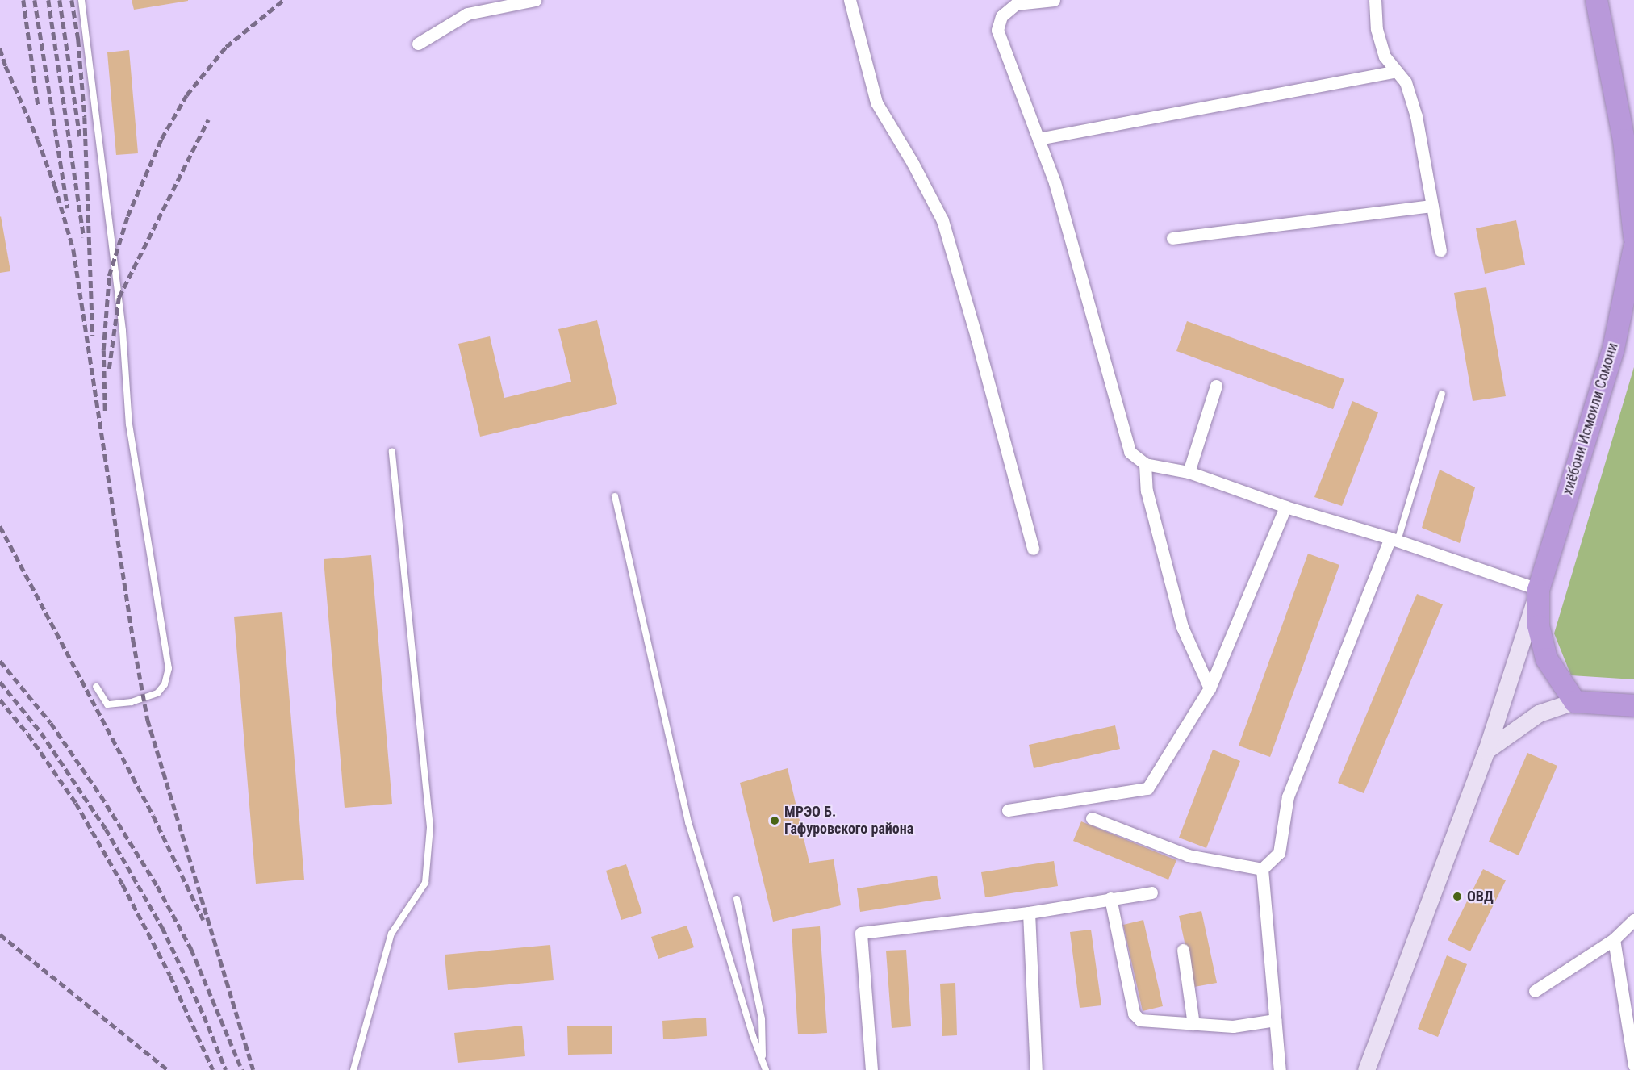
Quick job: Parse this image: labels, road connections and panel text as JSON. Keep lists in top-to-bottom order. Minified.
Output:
{"streets":{"highway":["хиёбони Исмоили Сомони"]},"places":["МРЭО Б. Гафуровского района","ОВД"]}
